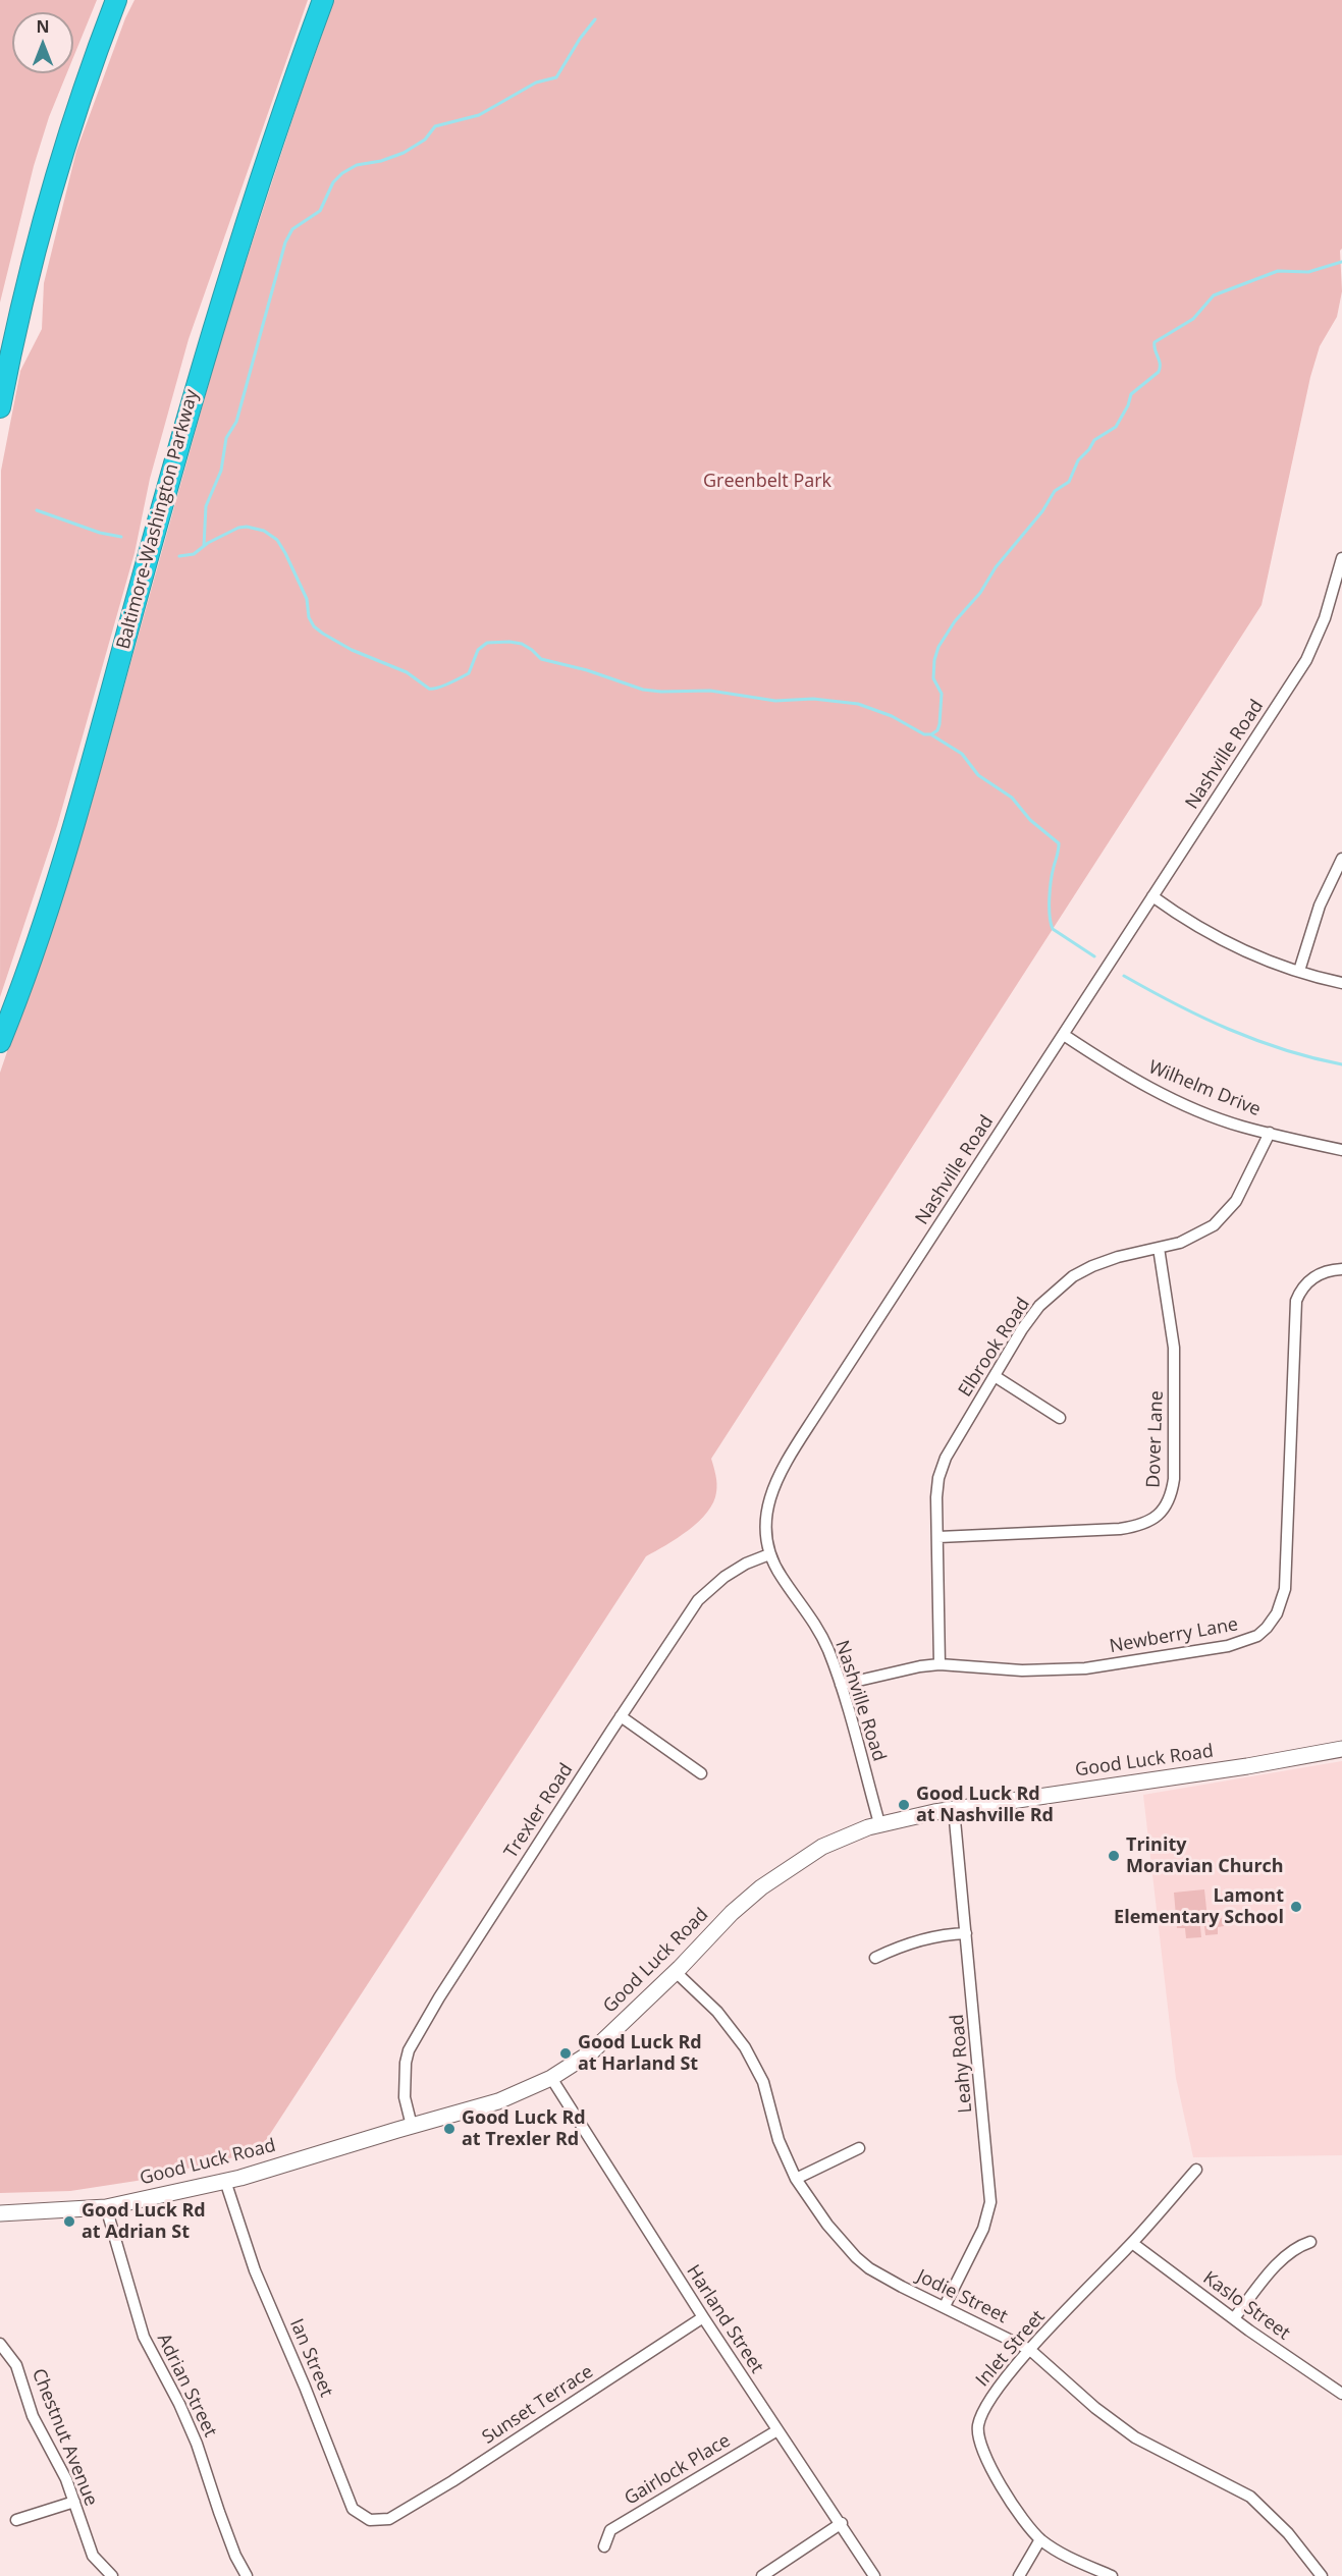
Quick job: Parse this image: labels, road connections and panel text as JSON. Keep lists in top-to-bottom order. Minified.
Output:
{"streets":{"highway":["Baltimore-Washington Parkway"],"main road":["Good Luck Road"],"street":["Nashville Road","Wilhelm Drive","Elbrook Road","Dover Lane","Newberry Lane","Trexler Road","Leahy Road","Jodie Street","Kaslo Street","Harland Street","Inlet Street","Ian Street","Adrian Street","Sunset Terrace","Chestnut Avenue","Gairlock Place"]},"crossings":[["Nashville Road","Wilhelm Drive"],["Nashville Road","Newberry Lane"],["Nashville Road","Good Luck Road"],["Nashville Road","Trexler Road"],["Wilhelm Drive","Elbrook Road"],["Elbrook Road","Dover Lane"],["Elbrook Road","Newberry Lane"],["Good Luck Road","Trexler Road"],["Good Luck Road","Leahy Road"],["Good Luck Road","Jodie Street"],["Good Luck Road","Harland Street"],["Good Luck Road","Ian Street"],["Good Luck Road","Adrian Street"],["Leahy Road","Jodie Street"],["Jodie Street","Inlet Street"],["Kaslo Street","Inlet Street"],["Harland Street","Sunset Terrace"],["Harland Street","Gairlock Place"],["Ian Street","Sunset Terrace"]],"parks":["Greenbelt Park"],"places":["Good Luck Rd at Nashville Rd","Trinity Moravian Church","Lamont Elementary School","Good Luck Rd at Harland St","Good Luck Rd at Trexler Rd","Good Luck Rd at Adrian St"],"north":"top"}
